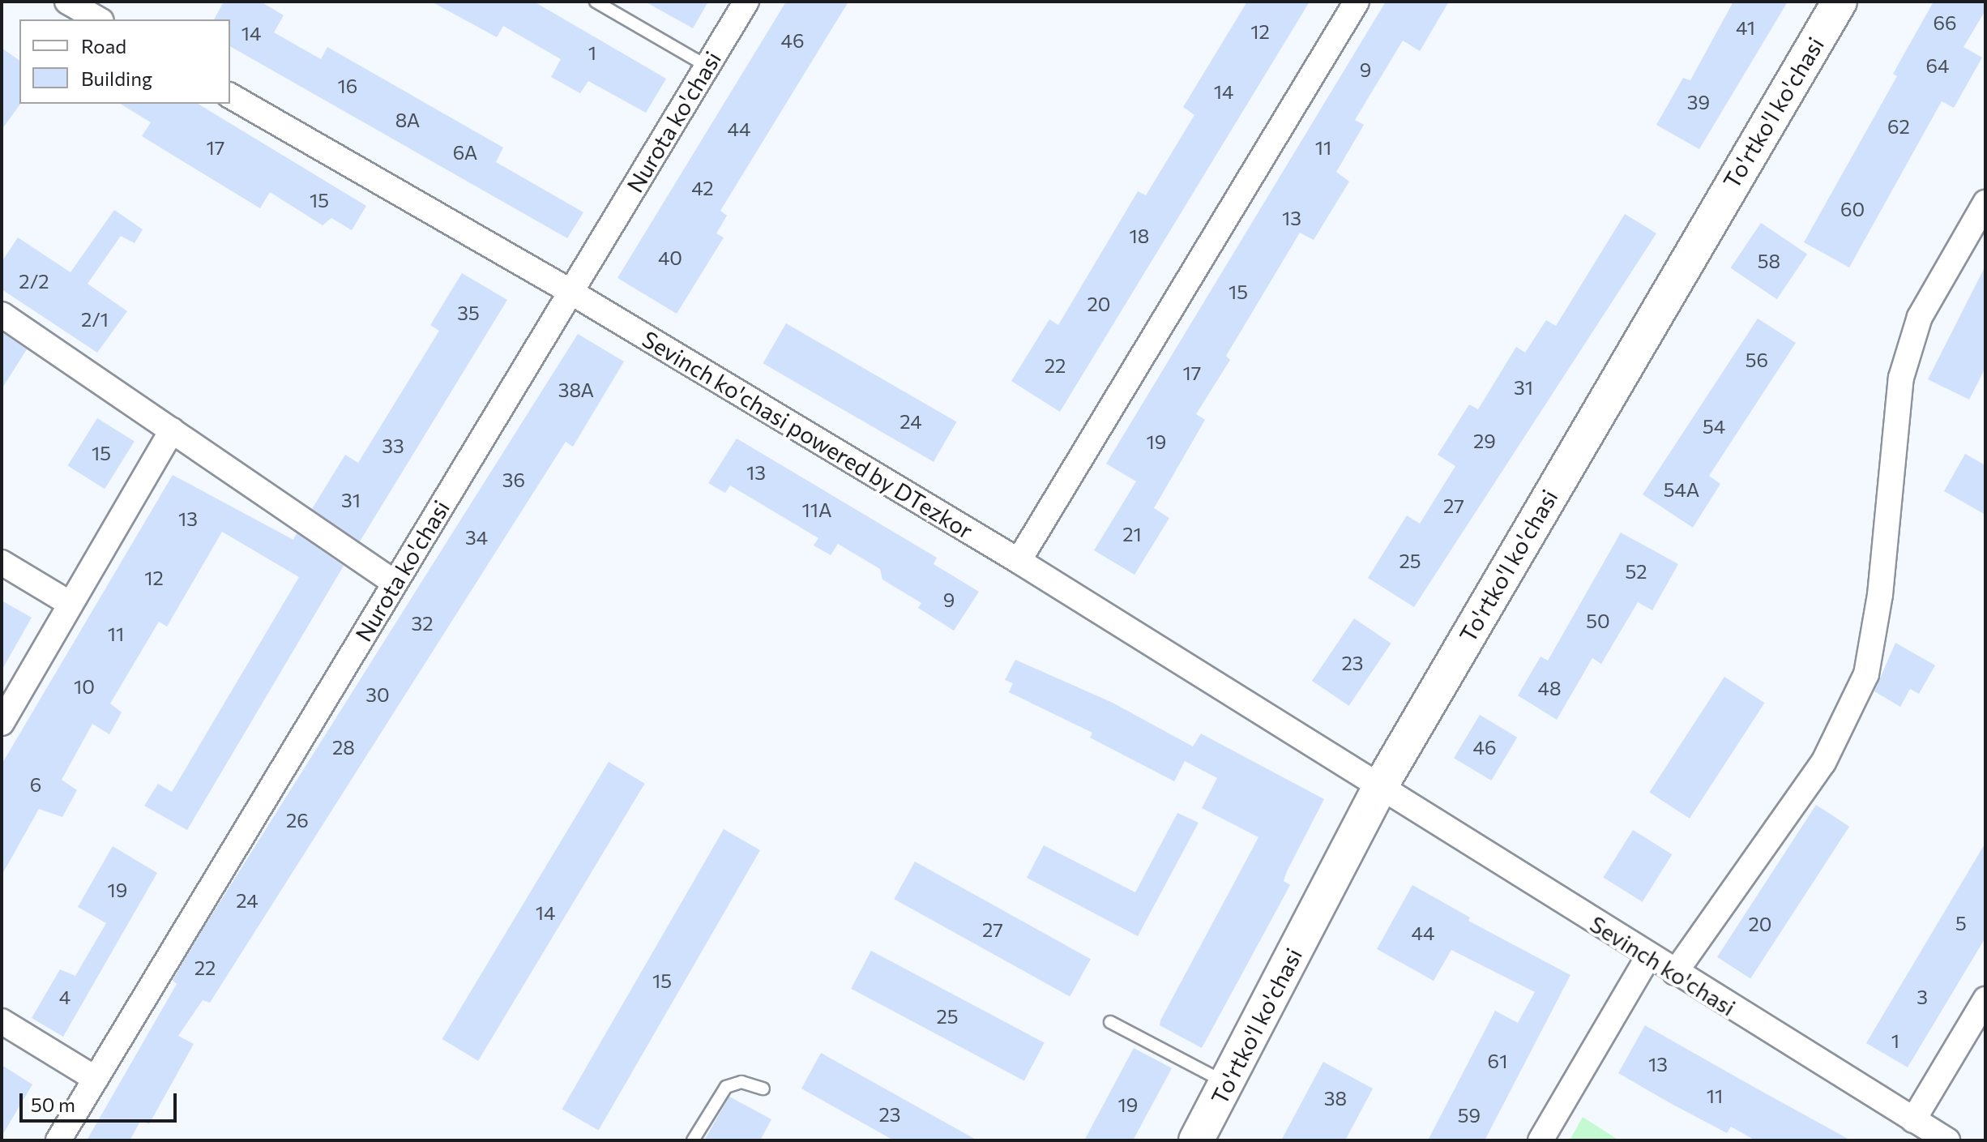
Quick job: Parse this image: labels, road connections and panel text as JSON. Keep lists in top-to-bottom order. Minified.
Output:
{"streets":{"street":["To'rtko'l ko'chasi","Nurota ko'chasi","Sevinch ko'chasi powered by DTezkor","Sevinch ko'chasi"]},"crossings":[["To'rtko'l ko'chasi","Sevinch ko'chasi powered by DTezkor"],["To'rtko'l ko'chasi","Sevinch ko'chasi"],["Nurota ko'chasi","Sevinch ko'chasi powered by DTezkor"],["Sevinch ko'chasi powered by DTezkor","Sevinch ko'chasi"]],"house_numbers":["66","41","12","14","46","1","64","9","16","14","39","8A","62","44","17","11","6A","42","15","60","13","18","40","58","2/2","15","20","35","2/1","56","22","17","31","38A","24","54","29","19","33","15","13","36","54A","31","27","11A","13","21","34","25","52","12","9","50","32","11","23","10","48","30","28","46","6","26","19","24","14","5","20","27","44","22","15","4","3","25","1","61","13","11","38","19","23","59"],"legend":["Road","Building"],"scale_bar":"50 m"}
